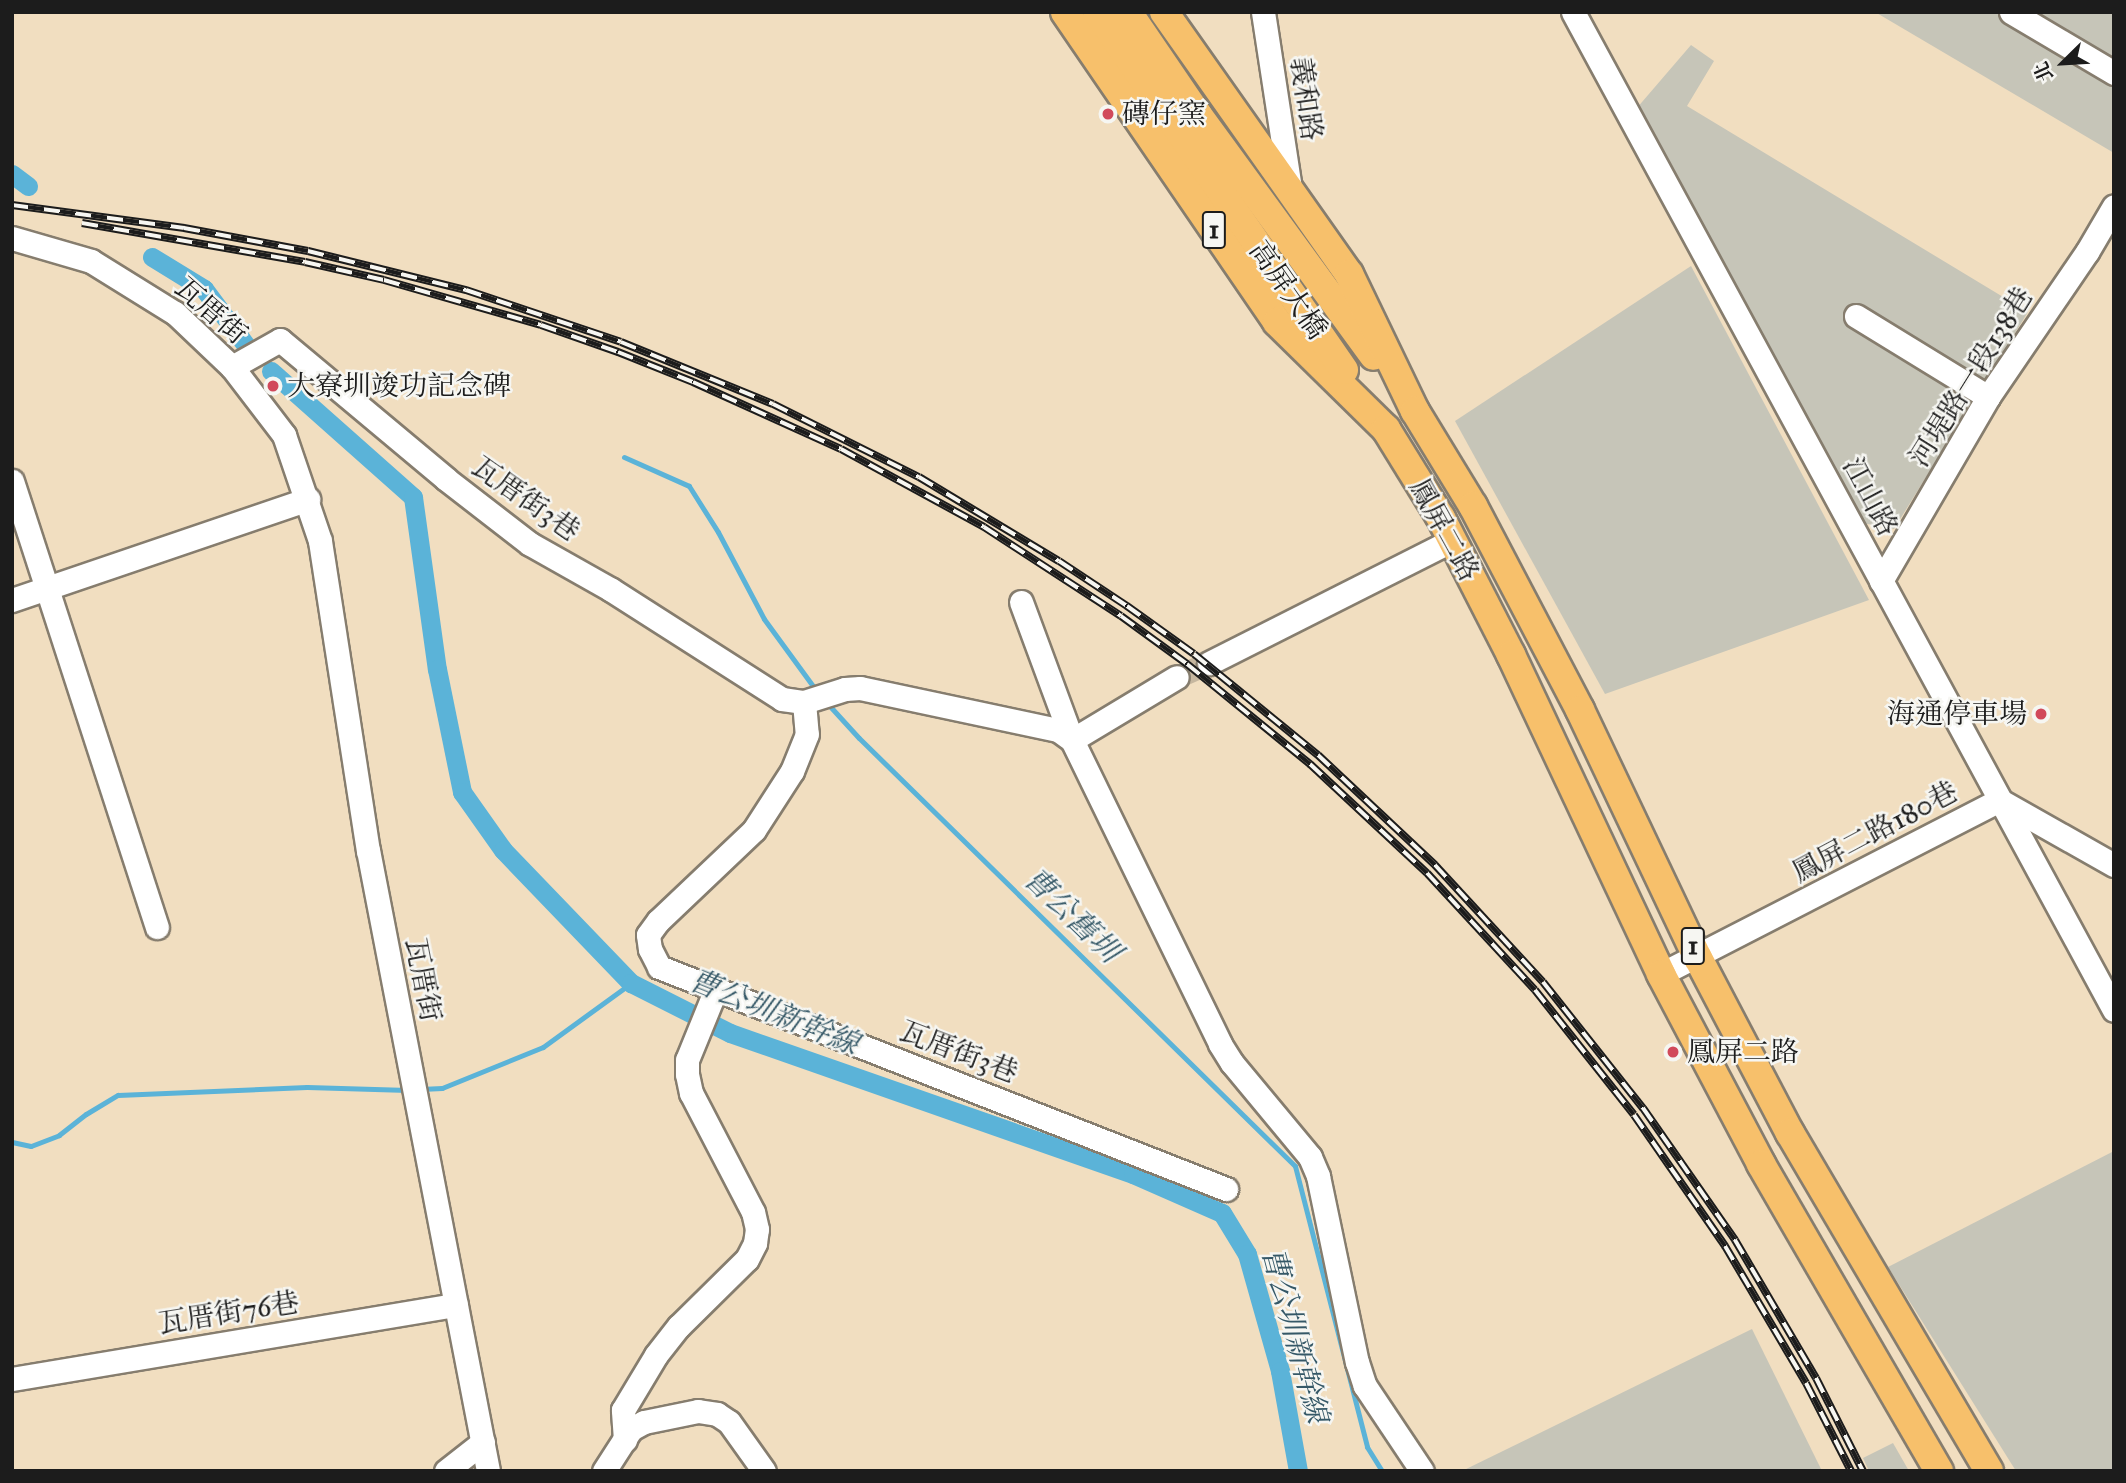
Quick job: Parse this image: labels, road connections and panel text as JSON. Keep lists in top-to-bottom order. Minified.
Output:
{"streets":{"main road":["1","高屏大橋","鳳屏二路"],"street":["義和路","瓦厝街","河堤路一段138巷","江山路","瓦厝街3巷","鳳屏二路180巷","瓦厝街76巷"]},"crossings":[["義和路","鳳屏二路"],["高屏大橋","鳳屏二路"],["瓦厝街","瓦厝街3巷"],["瓦厝街","瓦厝街76巷"],["河堤路一段138巷","江山路"],["江山路","鳳屏二路180巷"],["鳳屏二路","鳳屏二路180巷"]],"water":["曹公舊圳","曹公圳新幹線"],"places":["磚仔窯","大寮圳竣功記念碑","海通停車場","鳳屏二路"],"north":"bottom left"}
